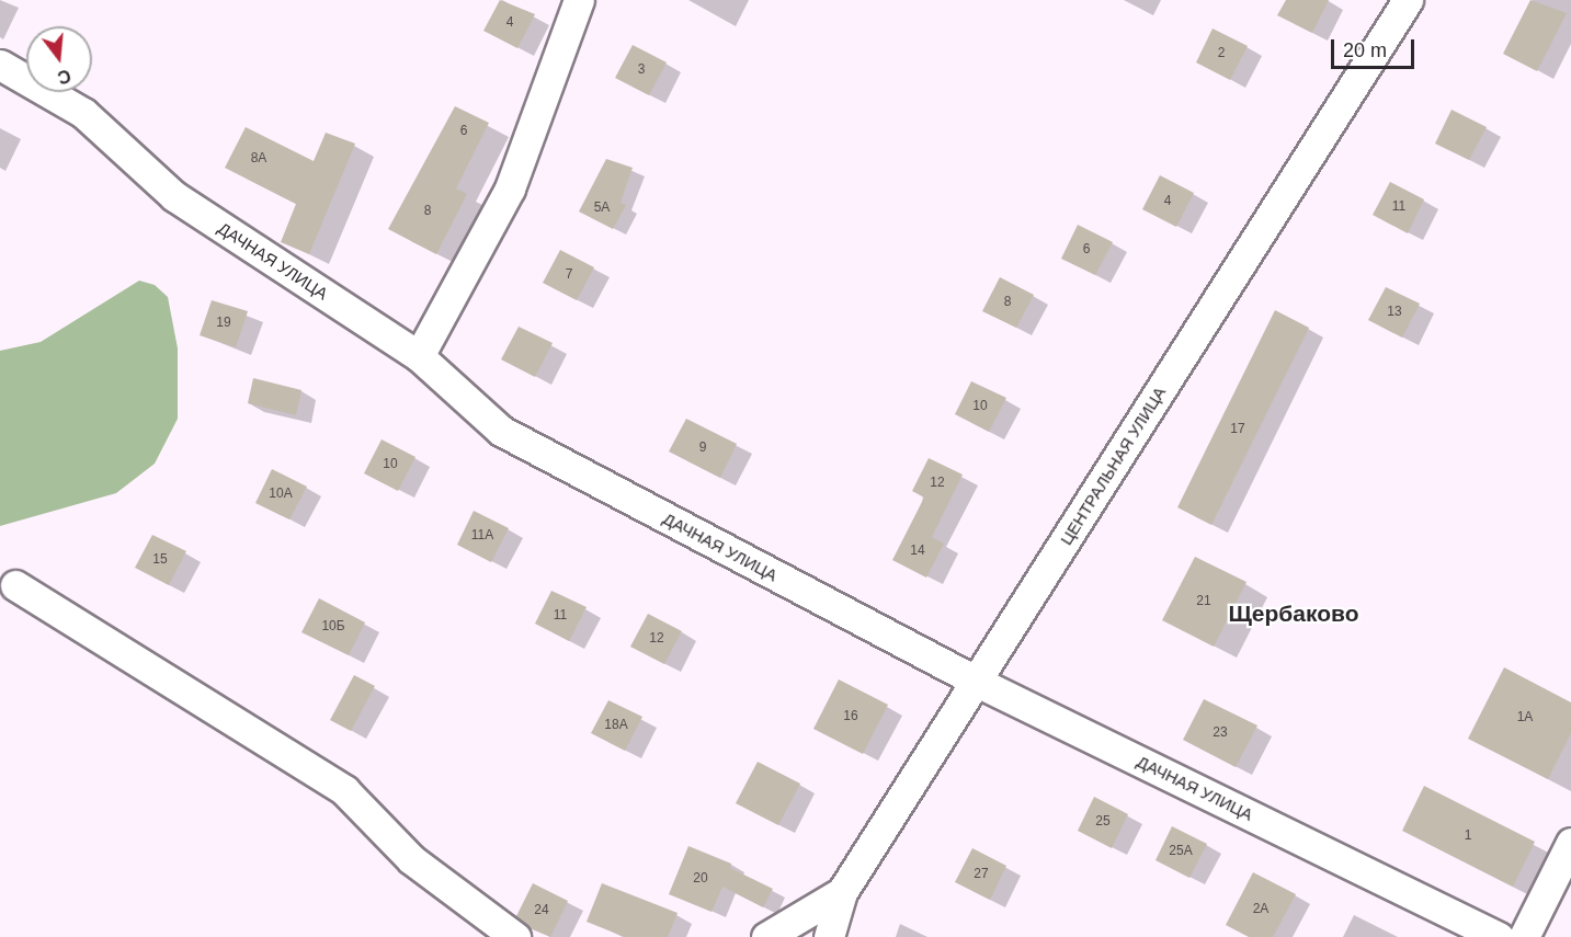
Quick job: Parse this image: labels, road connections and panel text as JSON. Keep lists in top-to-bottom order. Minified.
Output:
{"streets":{"street":["ДАЧНАЯ УЛИЦА","ЦЕНТРАЛЬНАЯ УЛИЦА"]},"crossings":[["ДАЧНАЯ УЛИЦА","ЦЕНТРАЛЬНАЯ УЛИЦА"]],"districts":["Щербаково"],"house_numbers":["4","2","3","6","8А","4","11","5А","8","6","7","8","13","19","10","17","9","10","12","10А","11А","14","15","21","11","10Б","12","16","1А","18А","23","25","1","25А","27","20","2А","24"],"scale_bar":"20 m","north":"bottom"}
